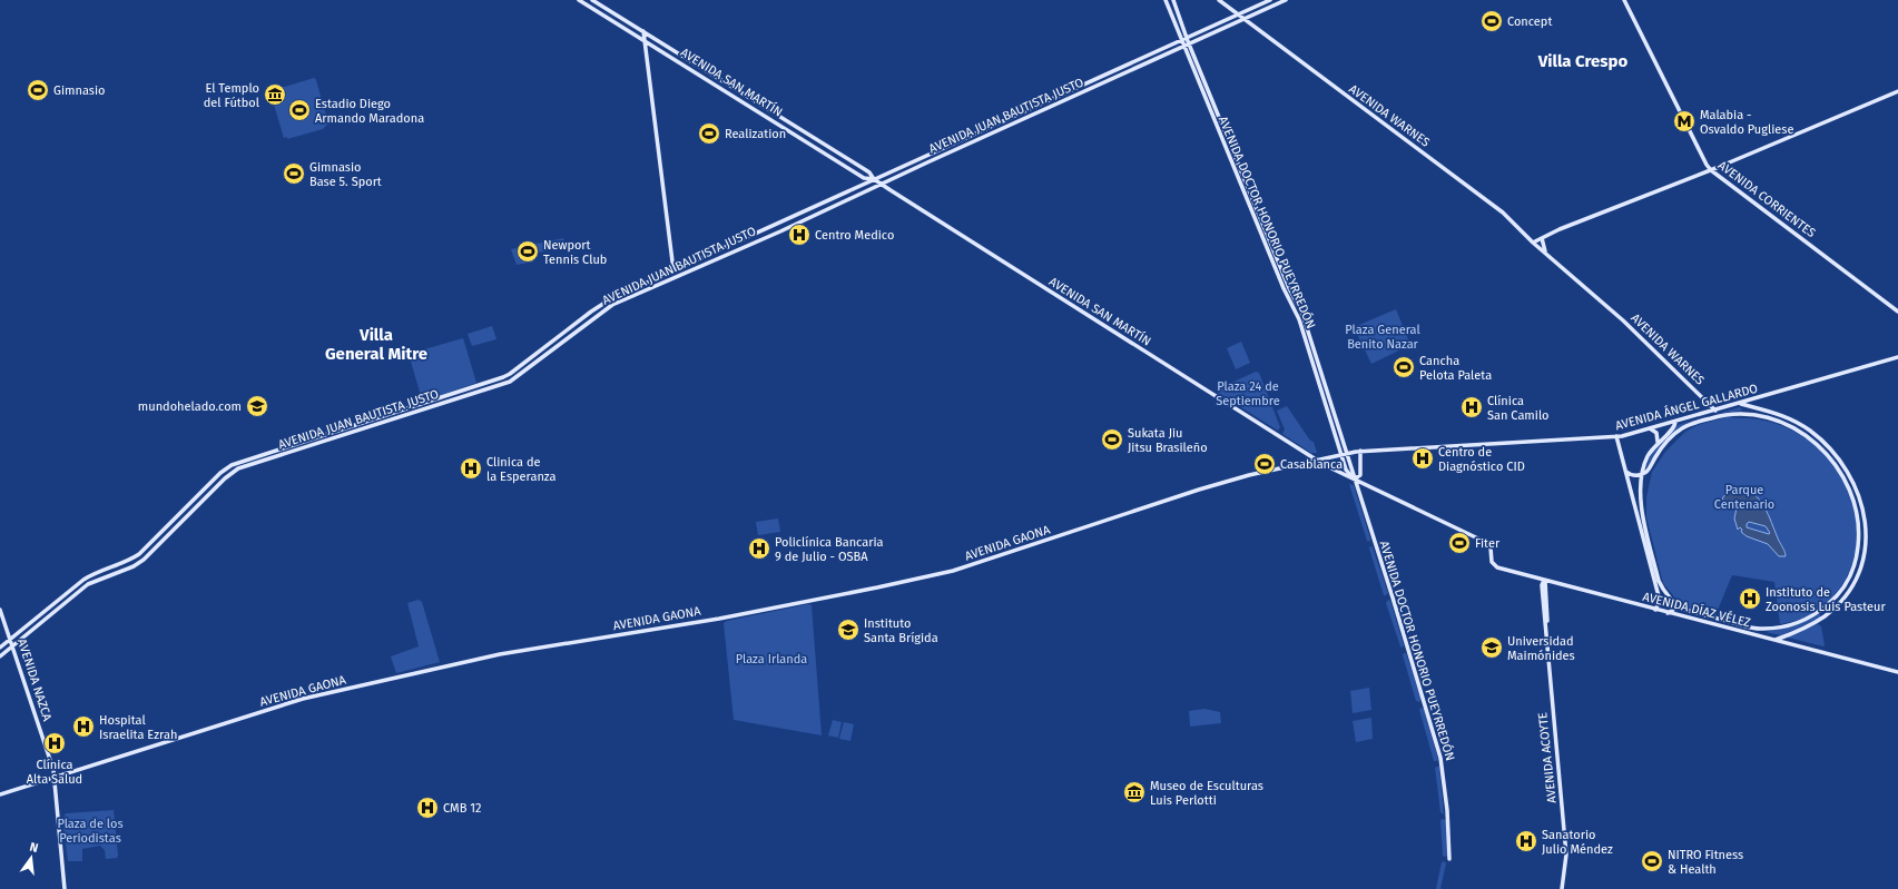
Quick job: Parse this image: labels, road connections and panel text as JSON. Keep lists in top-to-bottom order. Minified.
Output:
{"streets":{"main road":["AVENIDA SAN MARTÍN","AVENIDA JUAN BAUTISTA JUSTO","AVENIDA WARNES","AVENIDA CORRIENTES","AVENIDA DOCTOR HONORIO PUEYRREDÓN","AVENIDA ÁNGEL GALLARDO","AVENIDA GAONA","AVENIDA DÍAZ VÉLEZ","AVENIDA NAZCA","AVENIDA ACOYTE"]},"crossings":[["AVENIDA SAN MARTÍN","AVENIDA JUAN BAUTISTA JUSTO"],["AVENIDA SAN MARTÍN","AVENIDA GAONA"],["AVENIDA JUAN BAUTISTA JUSTO","AVENIDA WARNES"],["AVENIDA JUAN BAUTISTA JUSTO","AVENIDA DOCTOR HONORIO PUEYRREDÓN"],["AVENIDA JUAN BAUTISTA JUSTO","AVENIDA NAZCA"],["AVENIDA WARNES","AVENIDA ÁNGEL GALLARDO"],["AVENIDA DOCTOR HONORIO PUEYRREDÓN","AVENIDA ÁNGEL GALLARDO"],["AVENIDA DOCTOR HONORIO PUEYRREDÓN","AVENIDA GAONA"],["AVENIDA DOCTOR HONORIO PUEYRREDÓN","AVENIDA DÍAZ VÉLEZ"],["AVENIDA ÁNGEL GALLARDO","AVENIDA GAONA"],["AVENIDA GAONA","AVENIDA NAZCA"],["AVENIDA DÍAZ VÉLEZ","AVENIDA ACOYTE"]],"districts":["Villa Crespo","Villa General Mitre"],"parks":["Plaza General Benito Nazar","Plaza 24 de Septiembre","Parque Centenario","Plaza Irlanda","Plaza de los Periodistas"],"places":{"sports":["Concept","Gimnasio","Estadio Diego Armando Maradona","Realization","Gimnasio Base 5. Sport","Newport Tennis Club","Cancha Pelota Paleta","Sukata Jiu Jitsu Brasileño","Casablanca","Fiter","NITRO Fitness & Health"],"museum":["El Templo del Fútbol","Museo de Esculturas Luis Perlotti"],"metro station":["Malabia - Osvaldo Pugliese"],"hospital":["Centro Medico","Clínica San Camilo","Centro de Diagnóstico CID","Clinica de la Esperanza","Policlínica Bancaria 9 de Julio - OSBA","Instituto de Zoonosis Luis Pasteur","Hospital Israelita Ezrah","Clínica Alta Salud","CMB 12","Sanatorio Julio Méndez"],"school or university":["mundohelado.com","Instituto Santa Brígida","Universidad Maimónides"]},"north":"top"}
